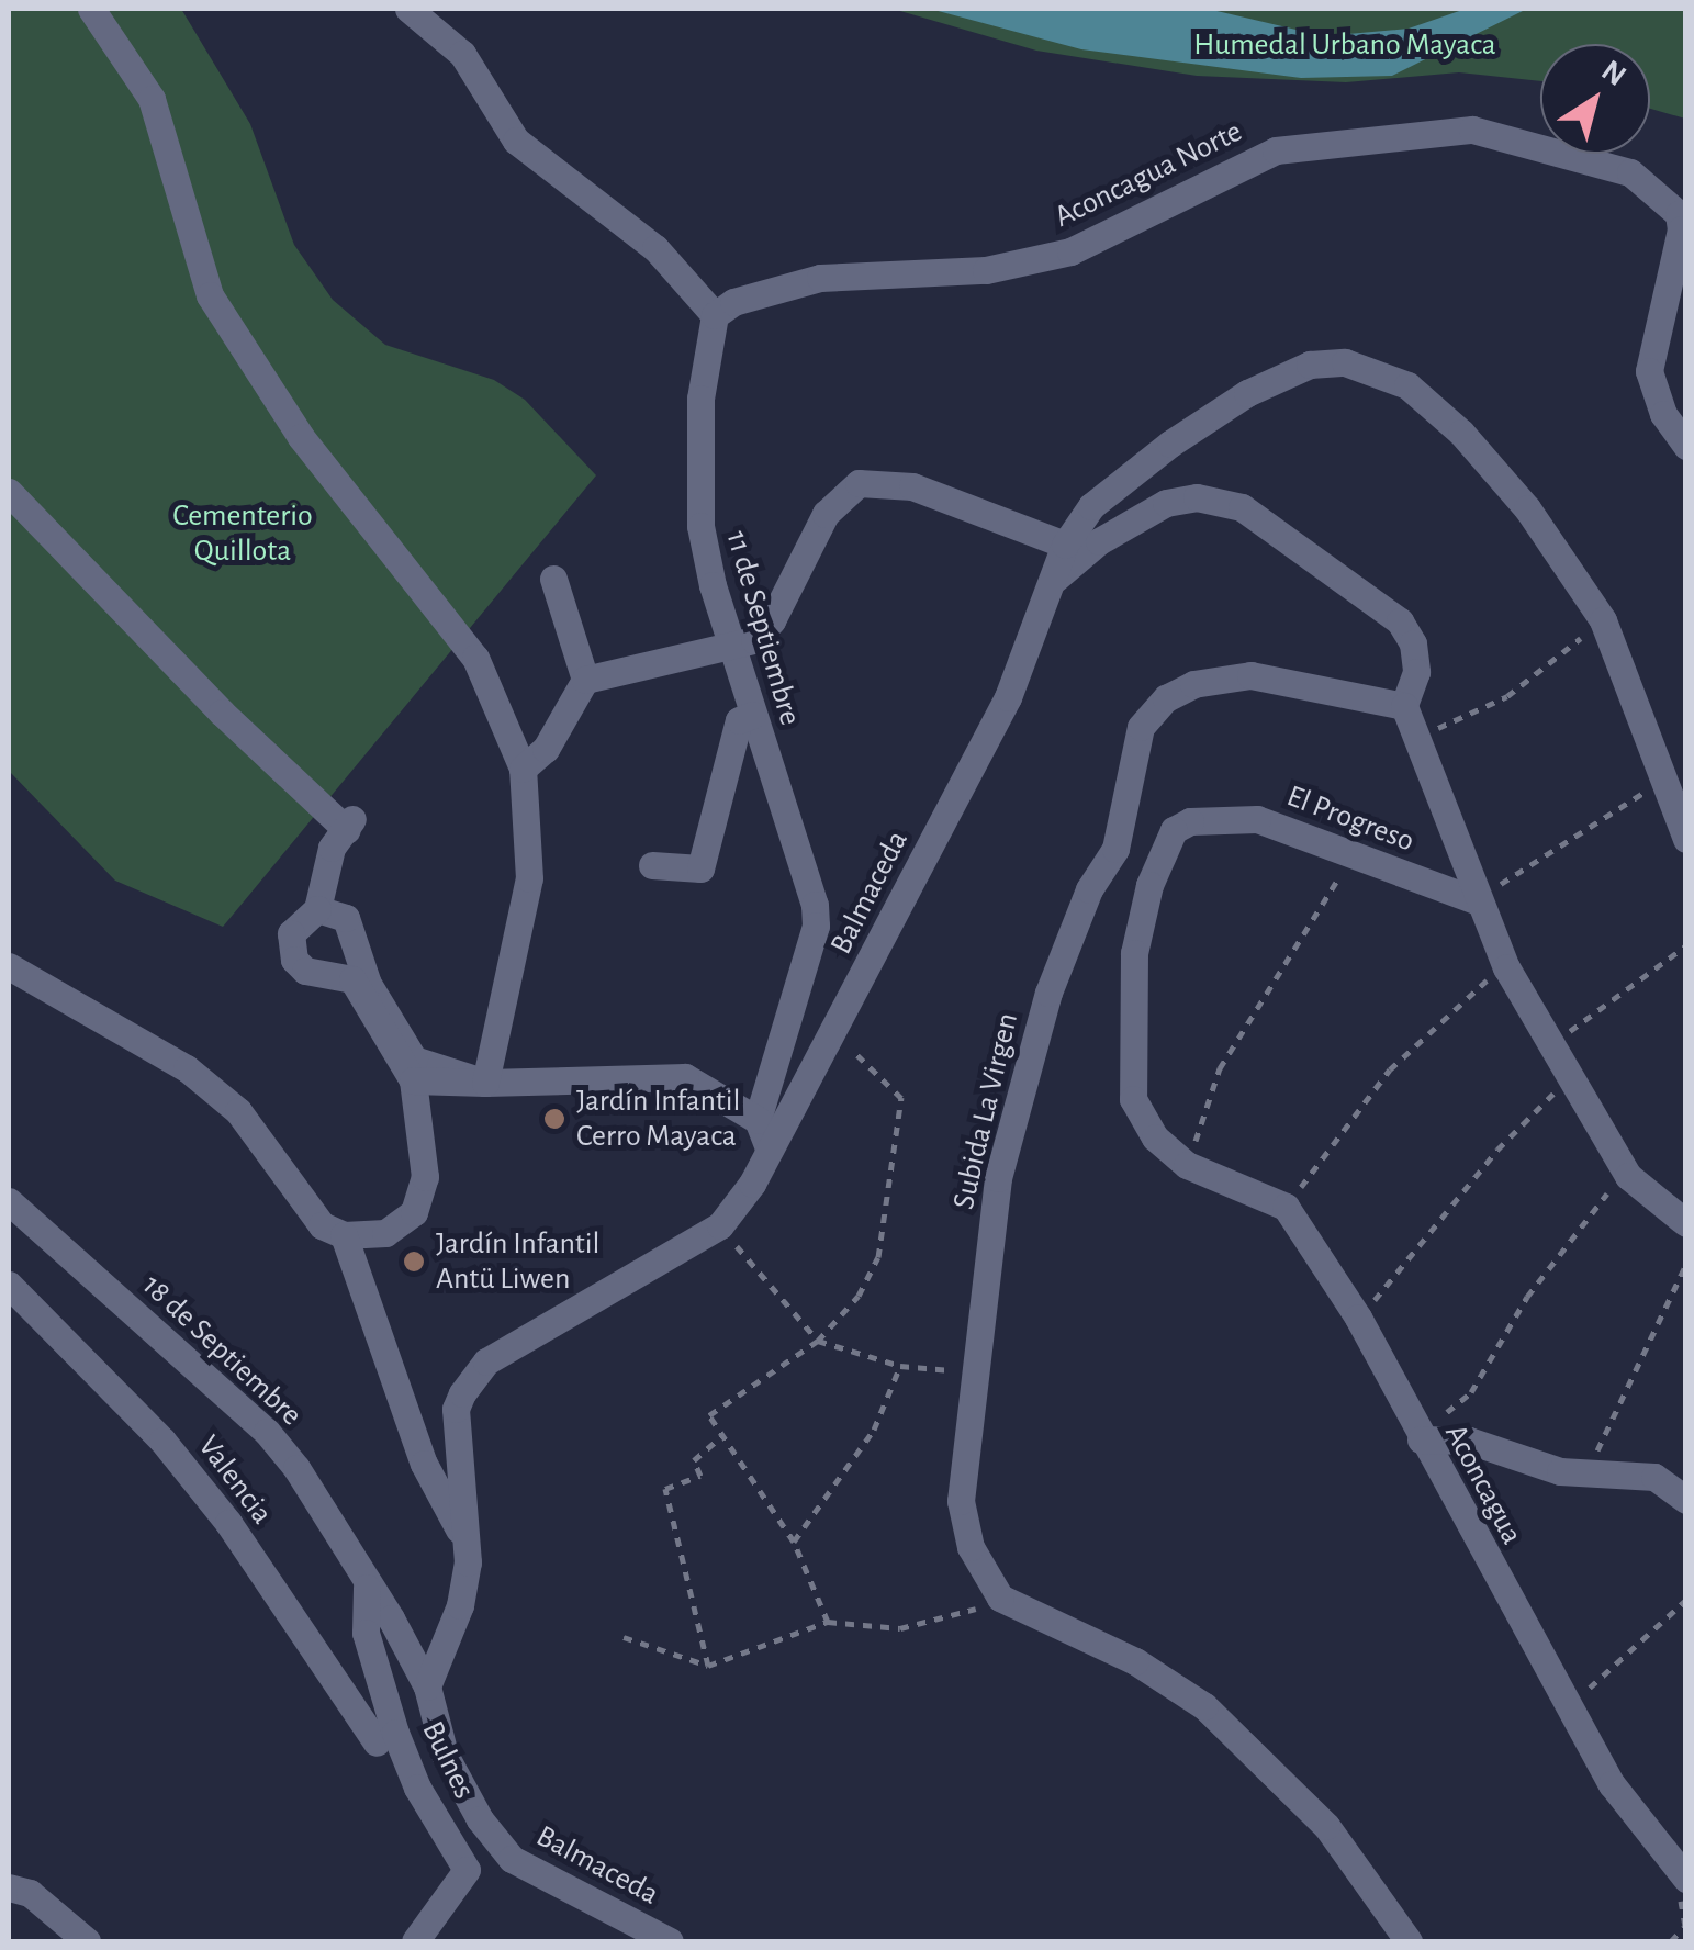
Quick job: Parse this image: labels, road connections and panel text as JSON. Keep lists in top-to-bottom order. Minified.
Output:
{"streets":{"street":["Aconcagua Norte","11 de Septiembre","El Progreso","Balmaceda","Subida La Virgen","18 de Septiembre","Valencia","Aconcagua","Bulnes"]},"crossings":[["Aconcagua Norte","11 de Septiembre"],["11 de Septiembre","Balmaceda"],["Balmaceda","18 de Septiembre"],["18 de Septiembre","Bulnes"]],"parks":["Humedal Urbano Mayaca","Cementerio Quillota"],"places":["Jardín Infantil Cerro Mayaca","Jardín Infantil Antü Liwen"],"north":"top right"}
